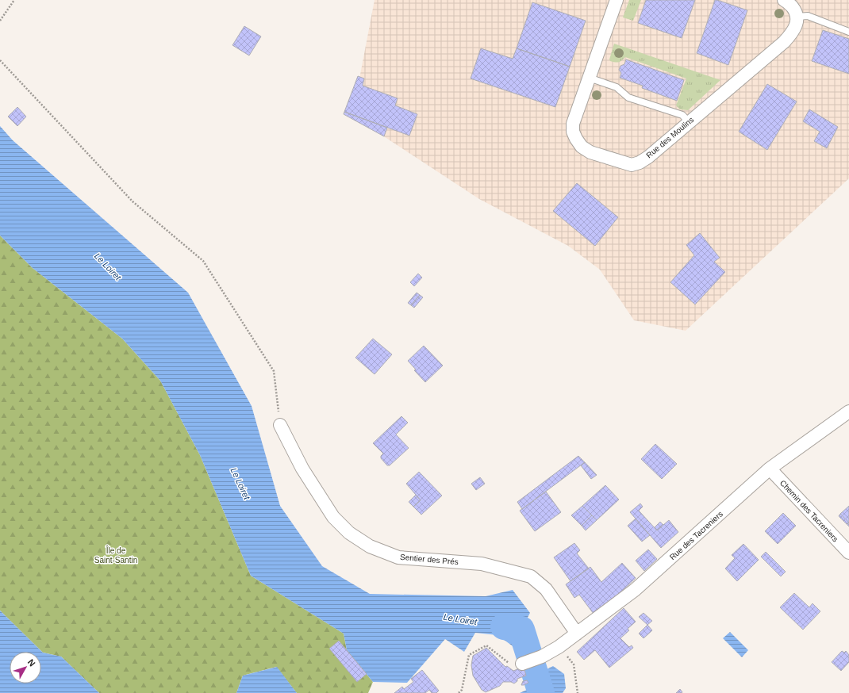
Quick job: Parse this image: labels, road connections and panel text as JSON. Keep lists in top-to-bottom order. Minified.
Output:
{"streets":{"street":["Rue des Moulins","Chemin des Tacreniers","Rue des Tacreniers","Sentier des Prés"]},"crossings":[["Chemin des Tacreniers","Rue des Tacreniers"],["Rue des Tacreniers","Sentier des Prés"]],"water":["Le Loiret"],"parks":["Île de Saint-Santin"],"north":"top right"}
